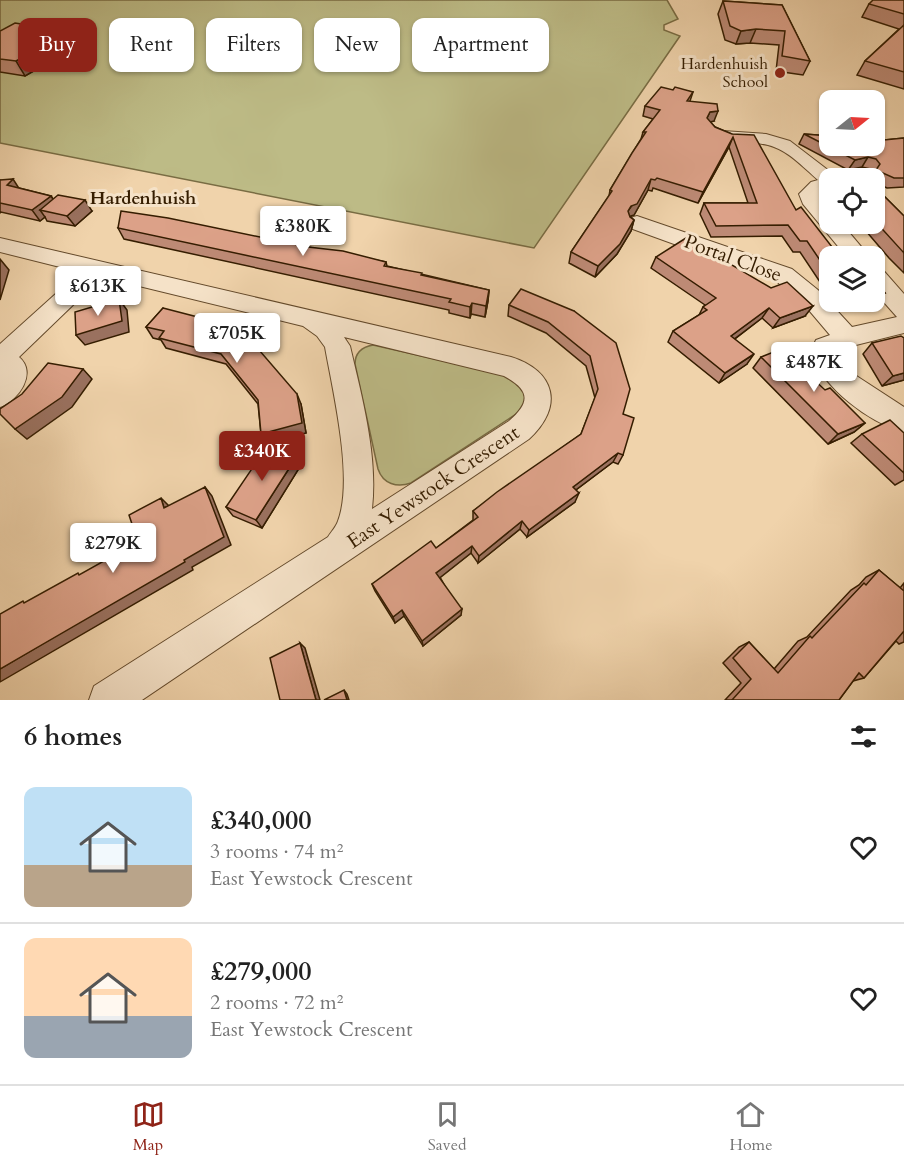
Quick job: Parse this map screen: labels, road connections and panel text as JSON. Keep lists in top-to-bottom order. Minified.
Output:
{"streets":{"street":["Portal Close","East Yewstock Crescent"]},"districts":["Hardenhuish"],"places":["Hardenhuish School"],"north":"right","page":{"chip":["Buy","Rent","Filters","New","Apartment"],"price":["£380K","£613K","£705K","£487K","£340K","£279K"],"heading":"6 homes","list":[{"name":"£340,000","note":"3 rooms · 74 m² · East Yewstock Crescent"},{"name":"£279,000","note":"2 rooms · 72 m² · East Yewstock Crescent"}],"tabs":["Map","Saved","Home"]}}
